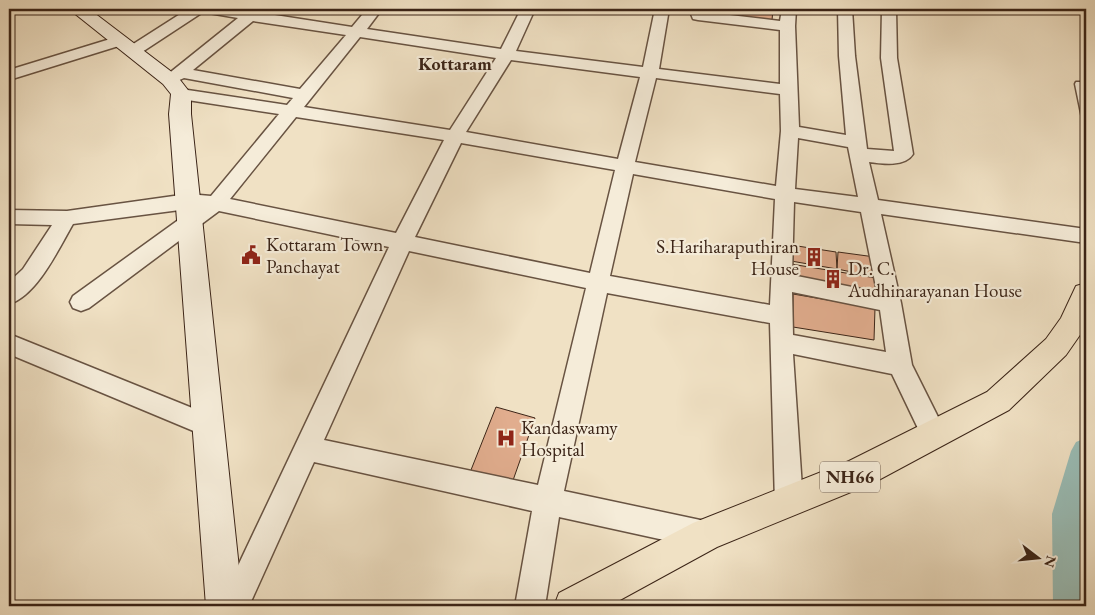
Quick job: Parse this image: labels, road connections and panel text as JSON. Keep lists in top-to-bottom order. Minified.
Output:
{"streets":{"highway":["NH66"]},"districts":["Kottaram"],"places":{"public building":["Kottaram Town Panchayat"],"building":["S.Hariharaputhiran House","Dr. C. Audhinarayanan House"],"hospital":["Kandaswamy Hospital"]},"north":"right"}
